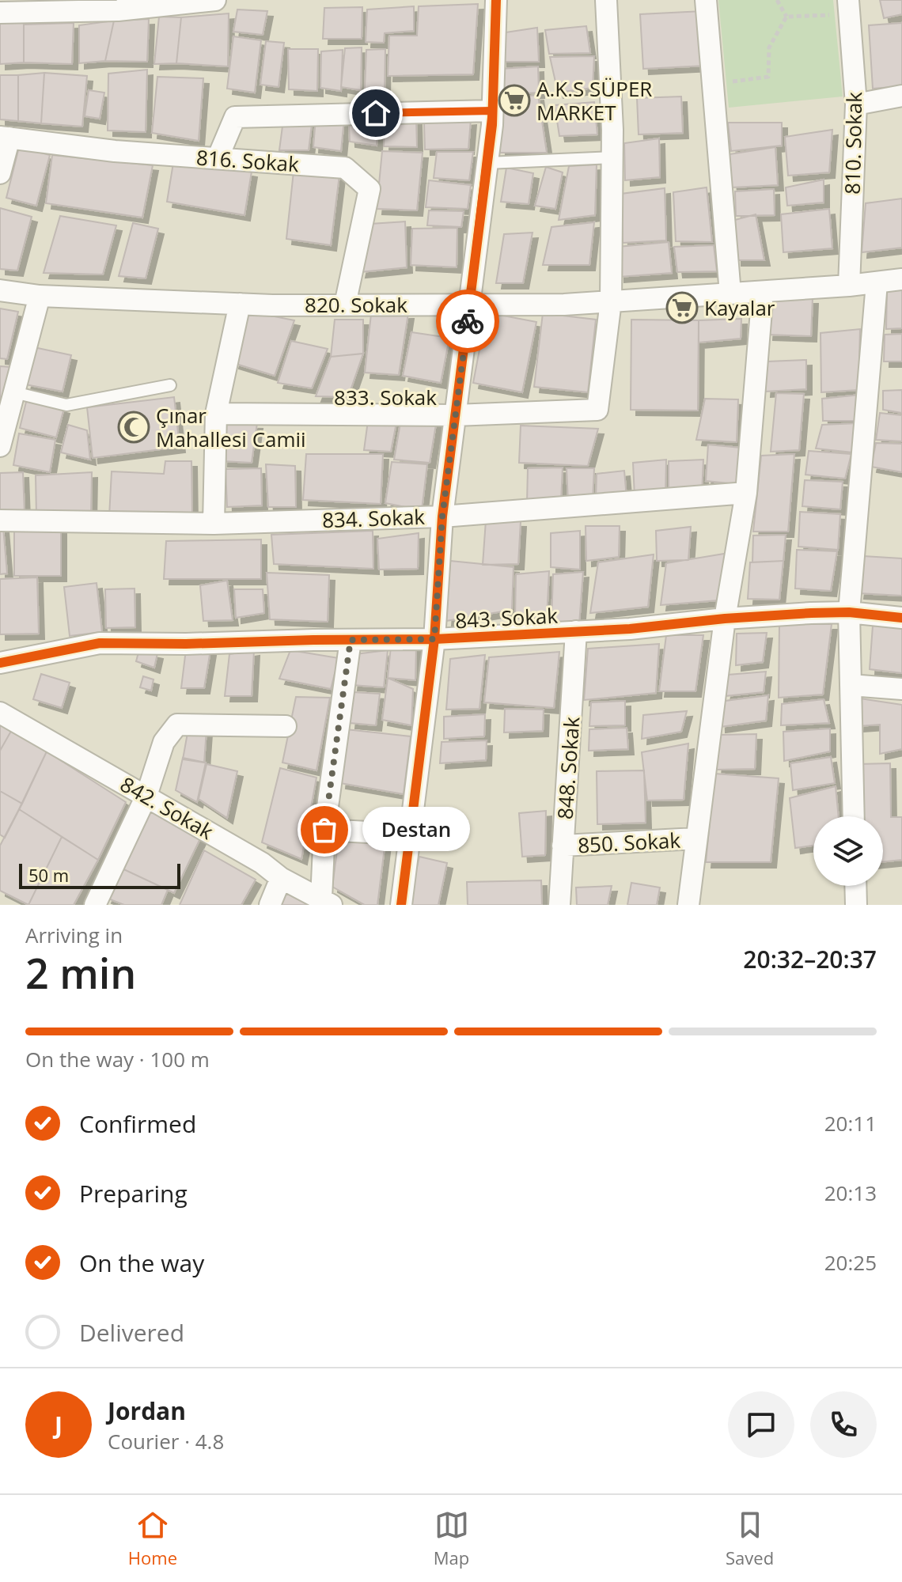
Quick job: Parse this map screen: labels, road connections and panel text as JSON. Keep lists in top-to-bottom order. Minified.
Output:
{"streets":{"street":["810. Sokak","816. Sokak","820. Sokak","833. Sokak","834. Sokak","843. Sokak","848. Sokak","842. Sokak","850. Sokak"]},"crossings":[["810. Sokak","820. Sokak"],["816. Sokak","820. Sokak"],["820. Sokak","833. Sokak"],["843. Sokak","848. Sokak"],["848. Sokak","850. Sokak"]],"places":{"supermarket":["A.K.S SÜPER MARKET","Kayalar"],"mosque":["Çınar Mahallesi Camii"],"other":["Destan"]},"scale_bar":"50 m","page":{"bubble":"Destan","scale":"50 m","heading":["2 min","Arriving in","20:32–20:37"],"panel":["Jordan","Courier · 4.8"],"bar":"On the way · 100 m","list":[["Confirmed","20:11"],["Preparing","20:13"],["On the way","20:25"],"Delivered"],"round":"J","tabs":["Home","Map","Saved"]}}
